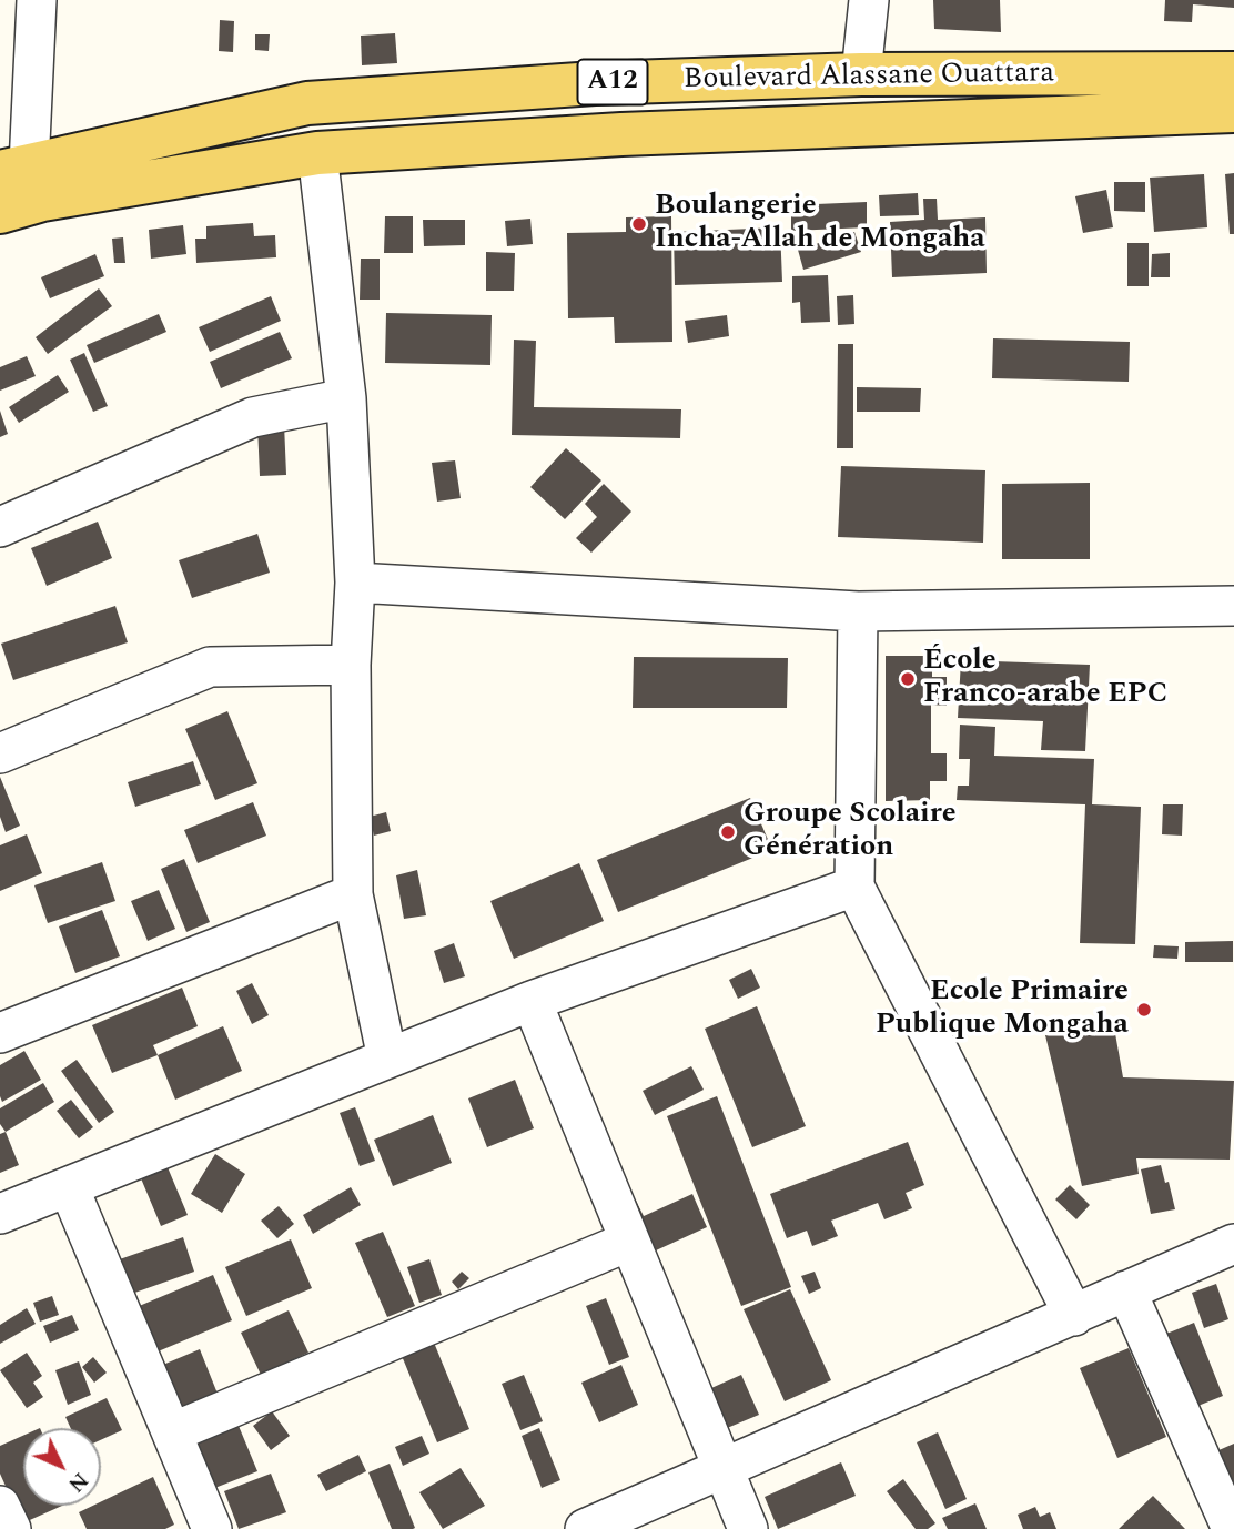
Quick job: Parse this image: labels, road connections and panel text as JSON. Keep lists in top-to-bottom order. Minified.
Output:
{"streets":{"main road":["Boulevard Alassane Ouattara","A12"]},"places":["Boulangerie Incha-Allah de Mongaha","École Franco-arabe EPC","Groupe Scolaire Génération","Ecole Primaire Publique Mongaha"],"north":"bottom right"}
